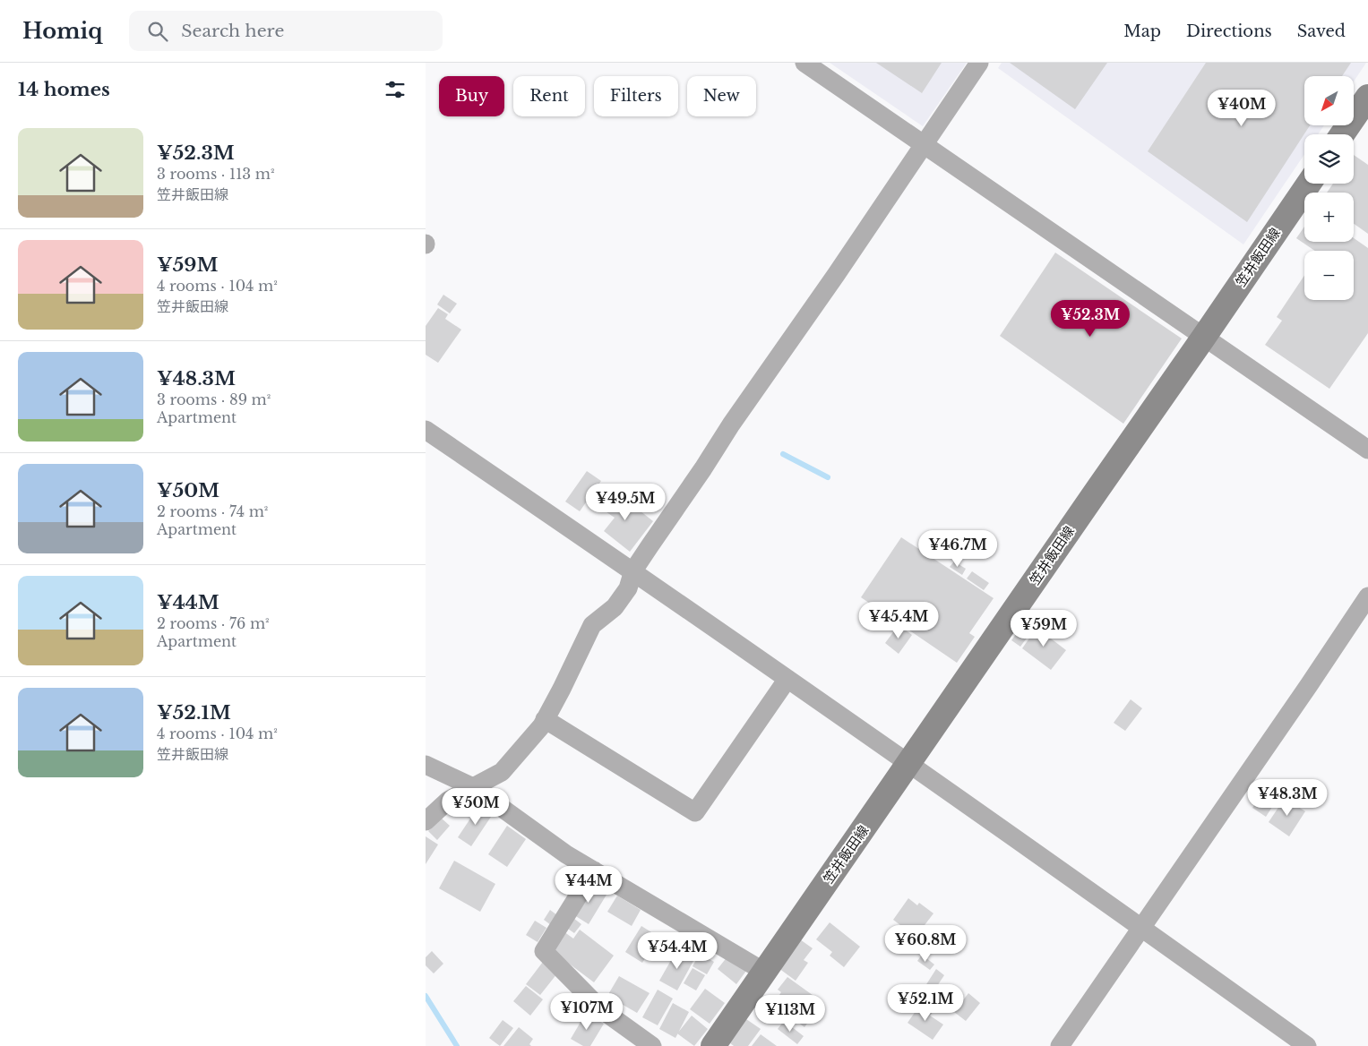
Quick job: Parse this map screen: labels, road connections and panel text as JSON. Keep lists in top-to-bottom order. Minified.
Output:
{"streets":{"main road":["笠井飯田線"]},"north":"bottom left","page":{"header":"Homiq","search":"Search here","nav":["Map","Directions","Saved"],"heading":"14 homes","map_buttons":["+","−"],"chip":["Buy","Rent","Filters","New"],"price":["¥40M","¥52.3M","¥49.5M","¥46.7M","¥45.4M","¥59M","¥48.3M","¥50M","¥44M","¥60.8M","¥54.4M","¥52.1M","¥107M","¥113M"],"list":[{"name":"¥52.3M","note":"3 rooms · 113 m² · 笠井飯田線"},{"name":"¥59M","note":"4 rooms · 104 m² · 笠井飯田線"},{"name":"¥48.3M","note":"3 rooms · 89 m² · Apartment"},{"name":"¥50M","note":"2 rooms · 74 m² · Apartment"},{"name":"¥44M","note":"2 rooms · 76 m² · Apartment"},{"name":"¥52.1M","note":"4 rooms · 104 m² · 笠井飯田線"}]}}
